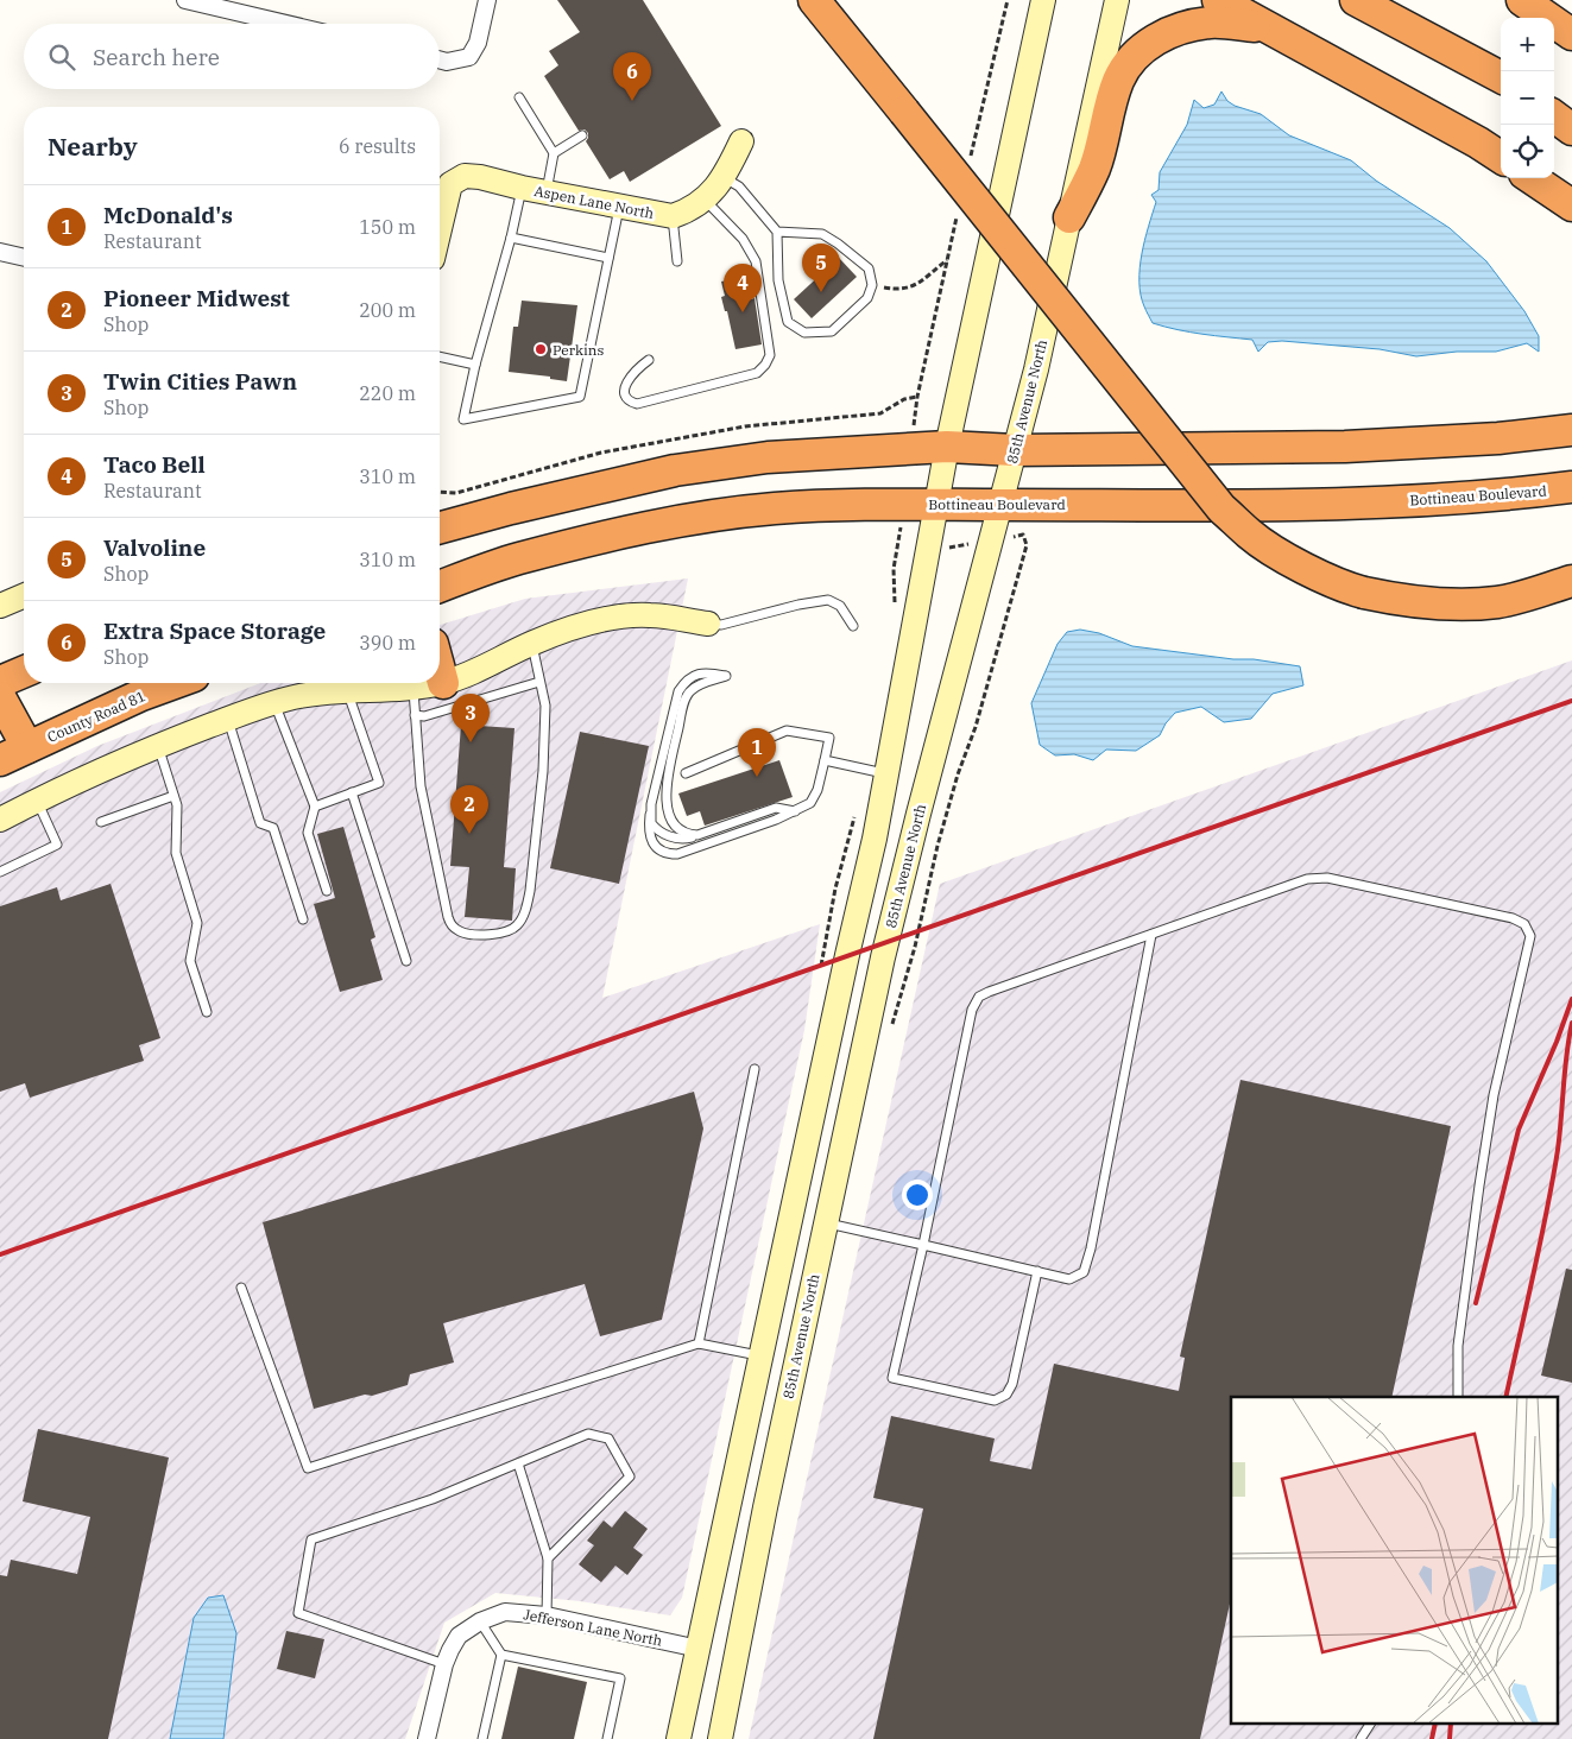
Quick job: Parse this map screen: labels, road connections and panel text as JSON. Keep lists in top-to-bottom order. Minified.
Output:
{"streets":{"highway":["Bottineau Boulevard","County Road 81"],"main road":["Aspen Lane North","85th Avenue North"],"street":["Jefferson Lane North"]},"crossings":[["85th Avenue North","Bottineau Boulevard"]],"places":["Perkins"],"page":{"map_buttons":["+","−"],"search":"Search here","pins":["6","5","4","3","1","2"],"heading":["Nearby","6 results"],"list":[{"mark":"1","name":"McDonald's","note":"Restaurant","value":"150 m"},{"mark":"2","name":"Pioneer Midwest","note":"Shop","value":"200 m"},{"mark":"3","name":"Twin Cities Pawn","note":"Shop","value":"220 m"},{"mark":"4","name":"Taco Bell","note":"Restaurant","value":"310 m"},{"mark":"5","name":"Valvoline","note":"Shop","value":"310 m"},{"mark":"6","name":"Extra Space Storage","note":"Shop","value":"390 m"}]}}
